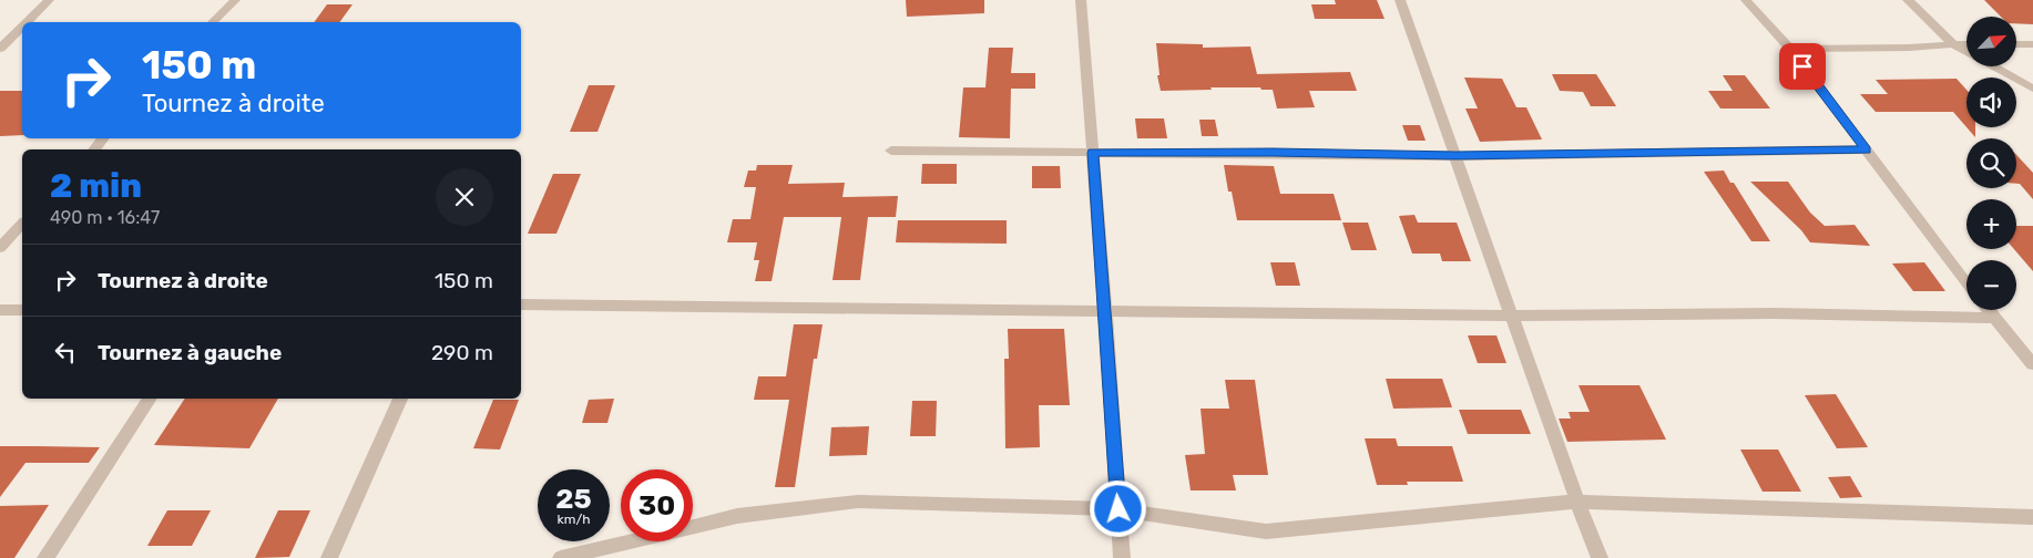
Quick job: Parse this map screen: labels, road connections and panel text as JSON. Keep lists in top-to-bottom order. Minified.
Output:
{"north":"top right","page":{"map_buttons":["+","−"],"turn":["150 m","Tournez à droite"],"heading":["2 min","490 m · 16:47"],"list":[{"name":"Tournez à droite","value":"150 m"},{"name":"Tournez à gauche","value":"290 m"}],"speed":"25 km/h","limit":"30"}}
